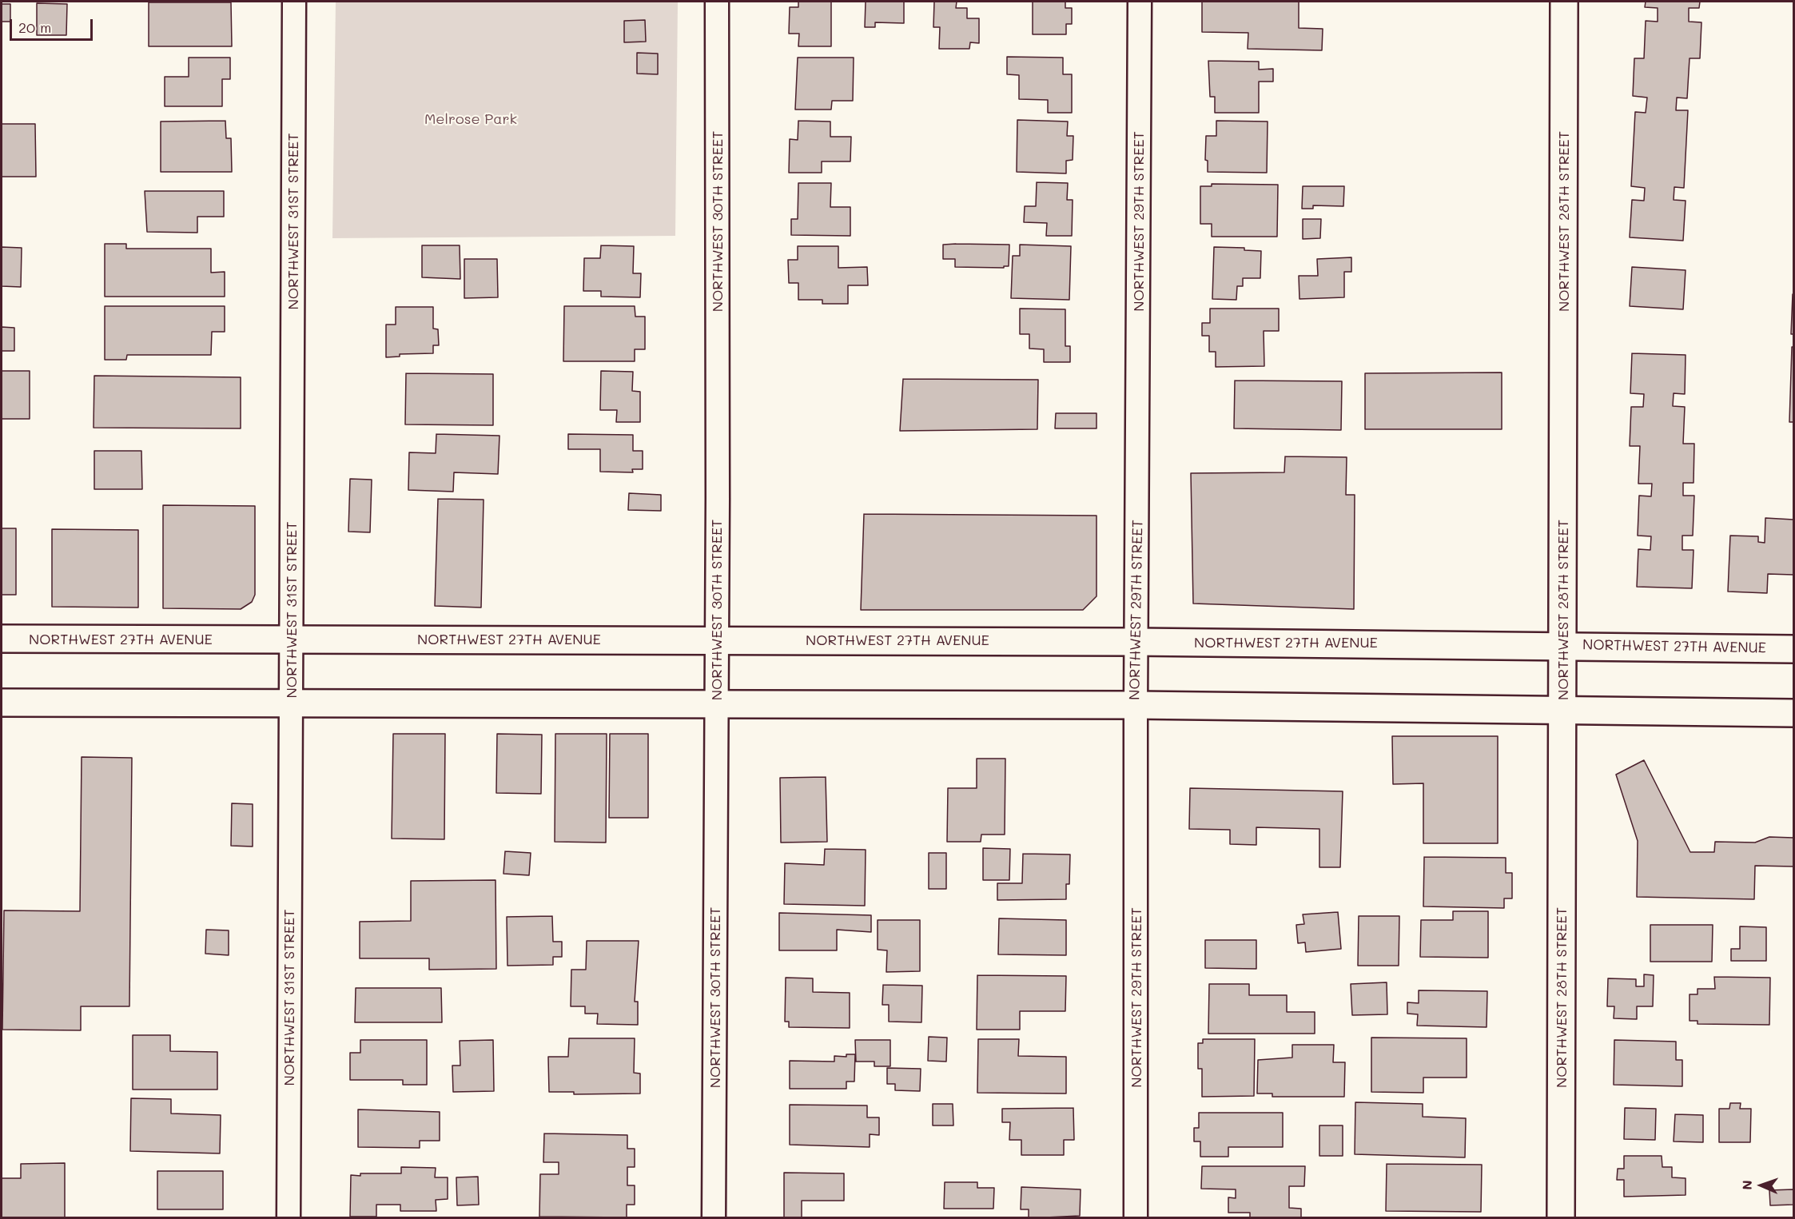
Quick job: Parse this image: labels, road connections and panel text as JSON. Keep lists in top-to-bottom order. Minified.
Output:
{"streets":{"main road":["NORTHWEST 28TH STREET","NORTHWEST 27TH AVENUE"],"street":["NORTHWEST 31ST STREET","NORTHWEST 30TH STREET","NORTHWEST 29TH STREET"]},"crossings":[["NORTHWEST 31ST STREET","NORTHWEST 27TH AVENUE"],["NORTHWEST 30TH STREET","NORTHWEST 27TH AVENUE"],["NORTHWEST 29TH STREET","NORTHWEST 27TH AVENUE"],["NORTHWEST 28TH STREET","NORTHWEST 27TH AVENUE"]],"parks":["Melrose Park"],"scale_bar":"20 m","north":"left"}
